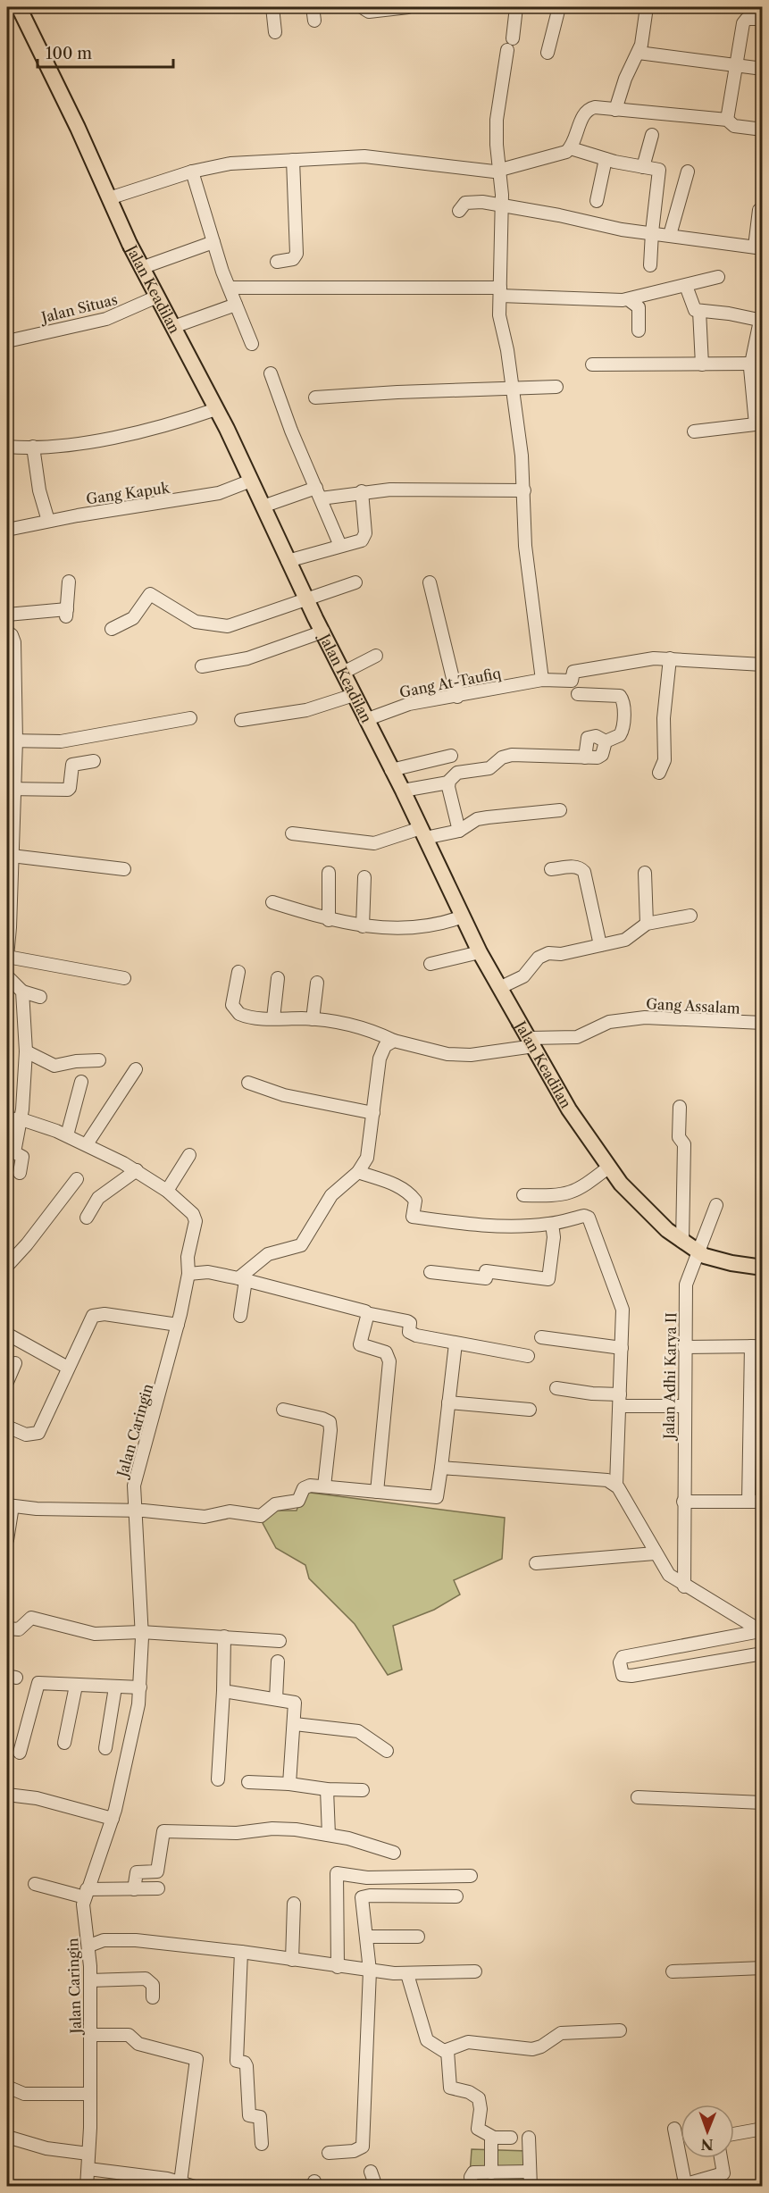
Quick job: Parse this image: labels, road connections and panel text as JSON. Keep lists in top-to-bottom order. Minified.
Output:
{"streets":{"main road":["Jalan Keadilan"],"street":["Jalan Situas","Gang Kapuk","Gang At-Taufiq","Gang Assalam","Jalan Adhi Karya II","Jalan Caringin"]},"crossings":[["Jalan Keadilan","Jalan Situas"],["Jalan Keadilan","Gang Kapuk"],["Jalan Keadilan","Gang At-Taufiq"],["Jalan Keadilan","Gang Assalam"],["Jalan Keadilan","Jalan Adhi Karya II"]],"scale_bar":"100 m","north":"bottom"}
